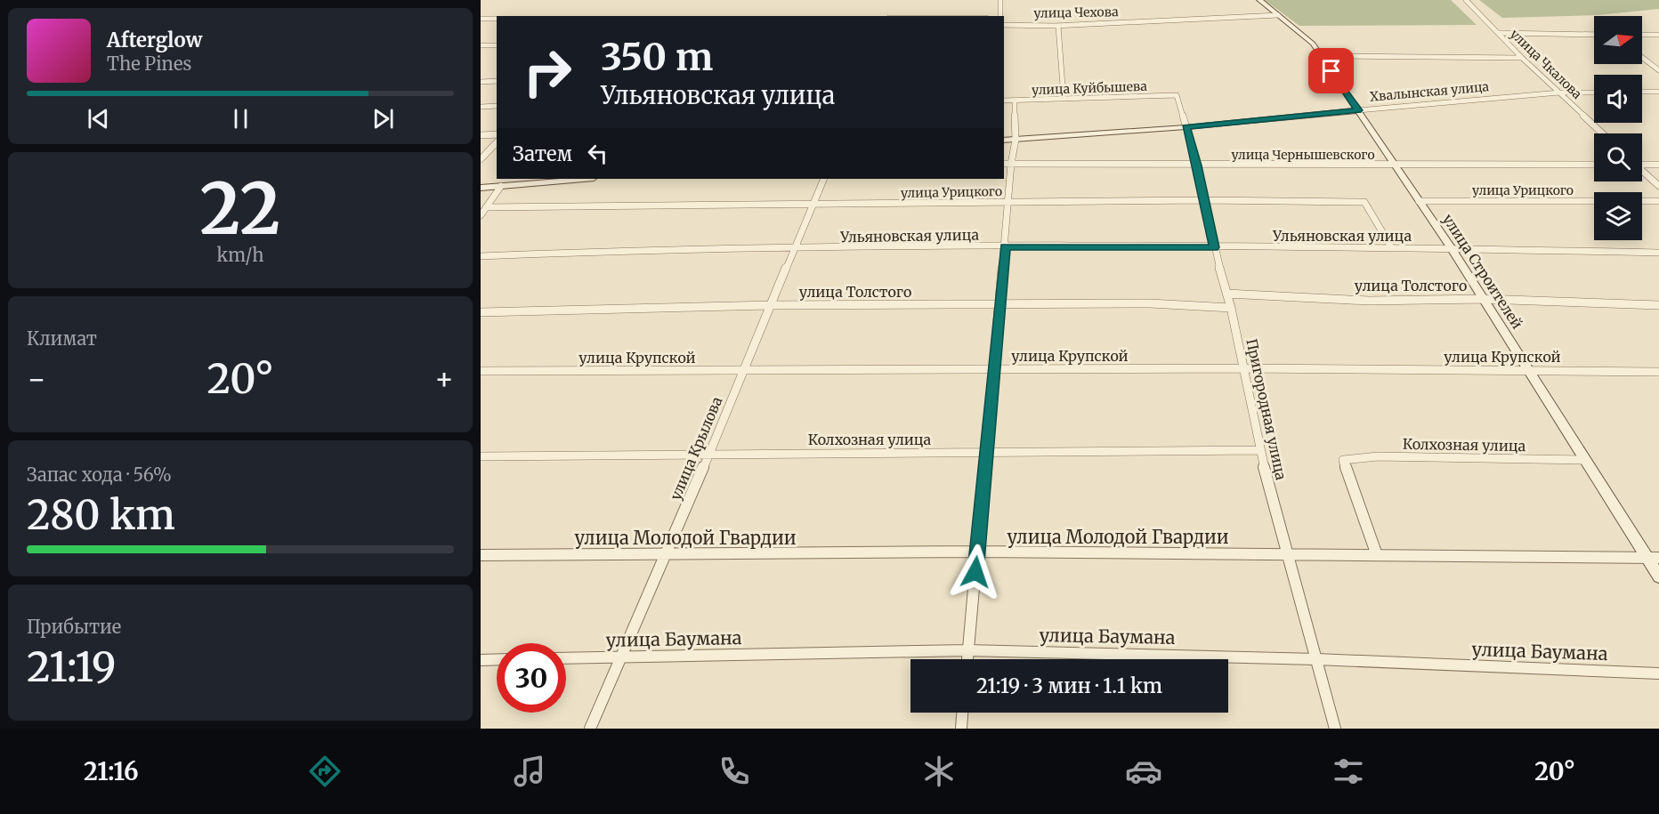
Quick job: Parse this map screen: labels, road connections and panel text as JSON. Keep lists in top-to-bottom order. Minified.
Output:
{"streets":{"street":["улица Чехова","улица Чкалова","улица Куйбышева","Хвалынская улица","улица Чернышевского","улица Урицкого","Ульяновская улица","улица Строителей","улица Толстого","улица Крупской","Пригородная улица","Колхозная улица","улица Крылова","улица Молодой Гвардии","улица Баумана"]},"crossings":[["улица Чехова","улица Строителей"],["улица Чкалова","Хвалынская улица"],["улица Куйбышева","Пригородная улица"],["Хвалынская улица","улица Строителей"],["Хвалынская улица","Пригородная улица"],["улица Чернышевского","улица Строителей"],["улица Чернышевского","Пригородная улица"],["улица Урицкого","Ульяновская улица"],["улица Урицкого","улица Строителей"],["улица Урицкого","Пригородная улица"],["улица Урицкого","улица Крылова"],["Ульяновская улица","улица Строителей"],["Ульяновская улица","Пригородная улица"],["Ульяновская улица","улица Крылова"],["улица Строителей","улица Толстого"],["улица Строителей","улица Крупской"],["улица Строителей","Колхозная улица"],["улица Строителей","улица Молодой Гвардии"],["улица Толстого","Пригородная улица"],["улица Толстого","улица Крылова"],["улица Крупской","Пригородная улица"],["улица Крупской","улица Крылова"],["Пригородная улица","Колхозная улица"],["Пригородная улица","улица Молодой Гвардии"],["Пригородная улица","улица Баумана"],["Колхозная улица","улица Крылова"],["Колхозная улица","улица Молодой Гвардии"],["улица Крылова","улица Молодой Гвардии"],["улица Крылова","улица Баумана"]],"north":"right","page":{"turn":["350 m","Ульяновская улица"],"song":["Afterglow","The Pines"],"then":"Затем","tile":[["22","km/h"],"Климат",["Запас хода · 56%","280 km"],["Прибытие","21:19"]],"heat":["−","20°","+"],"limit":"30","trip":"21:19 · 3 мин · 1.1 km","tabs":["21:16","20°"]}}
